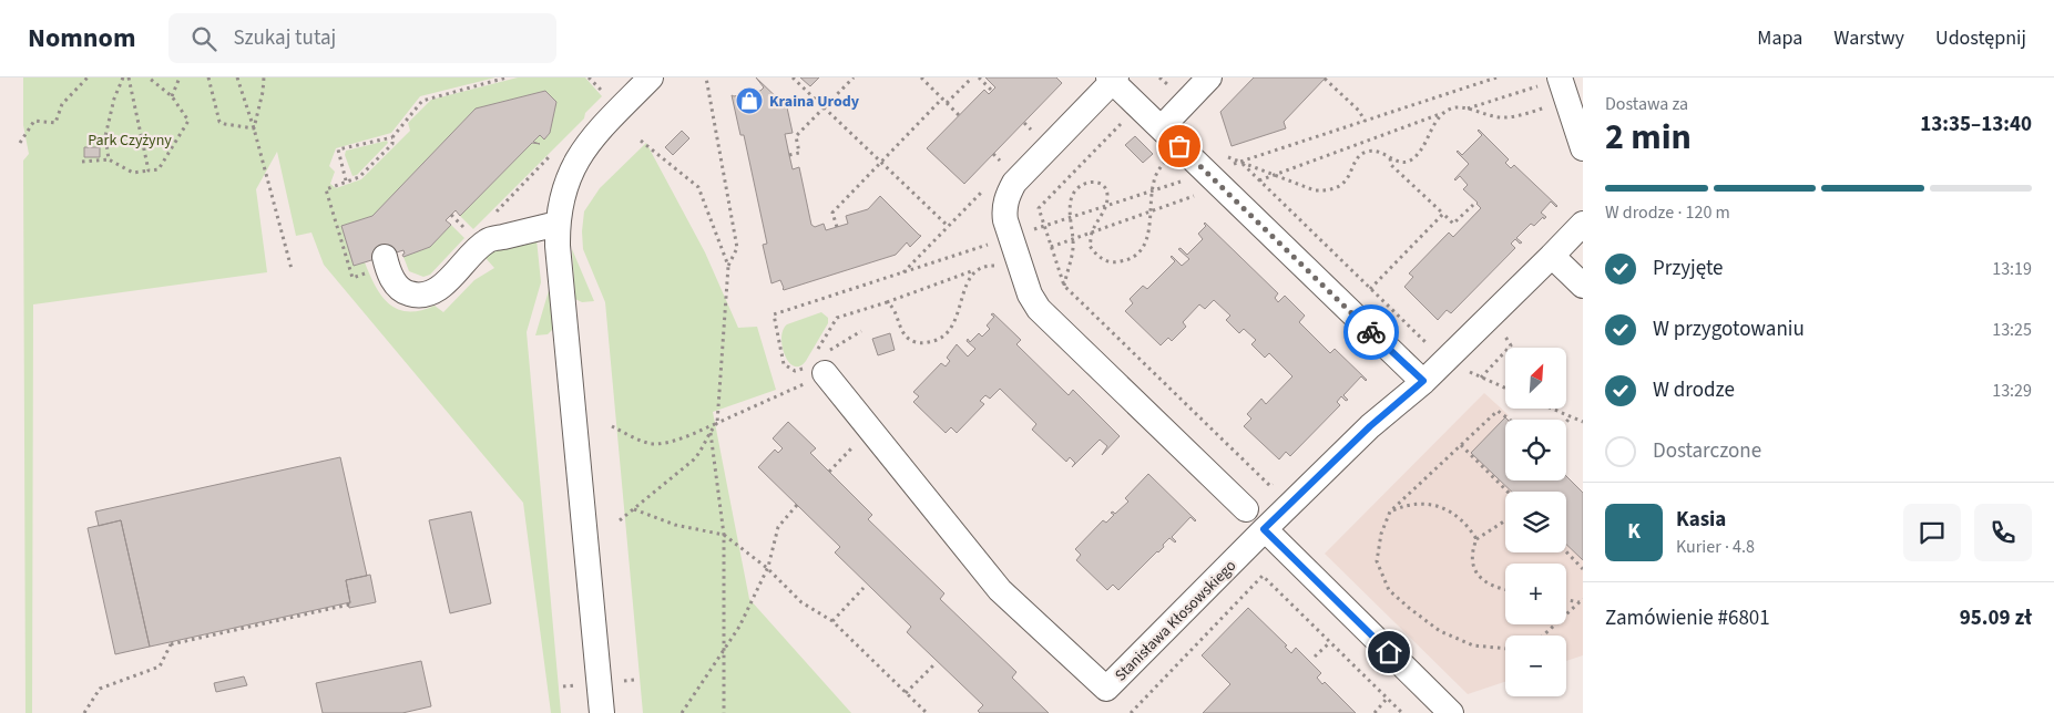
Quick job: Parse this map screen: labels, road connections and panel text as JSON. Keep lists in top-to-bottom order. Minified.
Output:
{"streets":{"street":["Stanisława Kłosowskiego"]},"parks":["Park Czyżyny"],"places":{"shop":["Kraina Urody"]},"north":"top right","page":{"header":"Nomnom","search":"Szukaj tutaj","nav":["Mapa","Warstwy","Udostępnij"],"heading":["2 min","Dostawa za","13:35–13:40"],"panel":["Kasia","Kurier · 4.8","Zamówienie #6801","95.09 zł"],"bar":"W drodze · 120 m","list":[["Przyjęte","13:19"],["W przygotowaniu","13:25"],["W drodze","13:29"],"Dostarczone"],"map_buttons":["+","−"],"round":"K"}}
